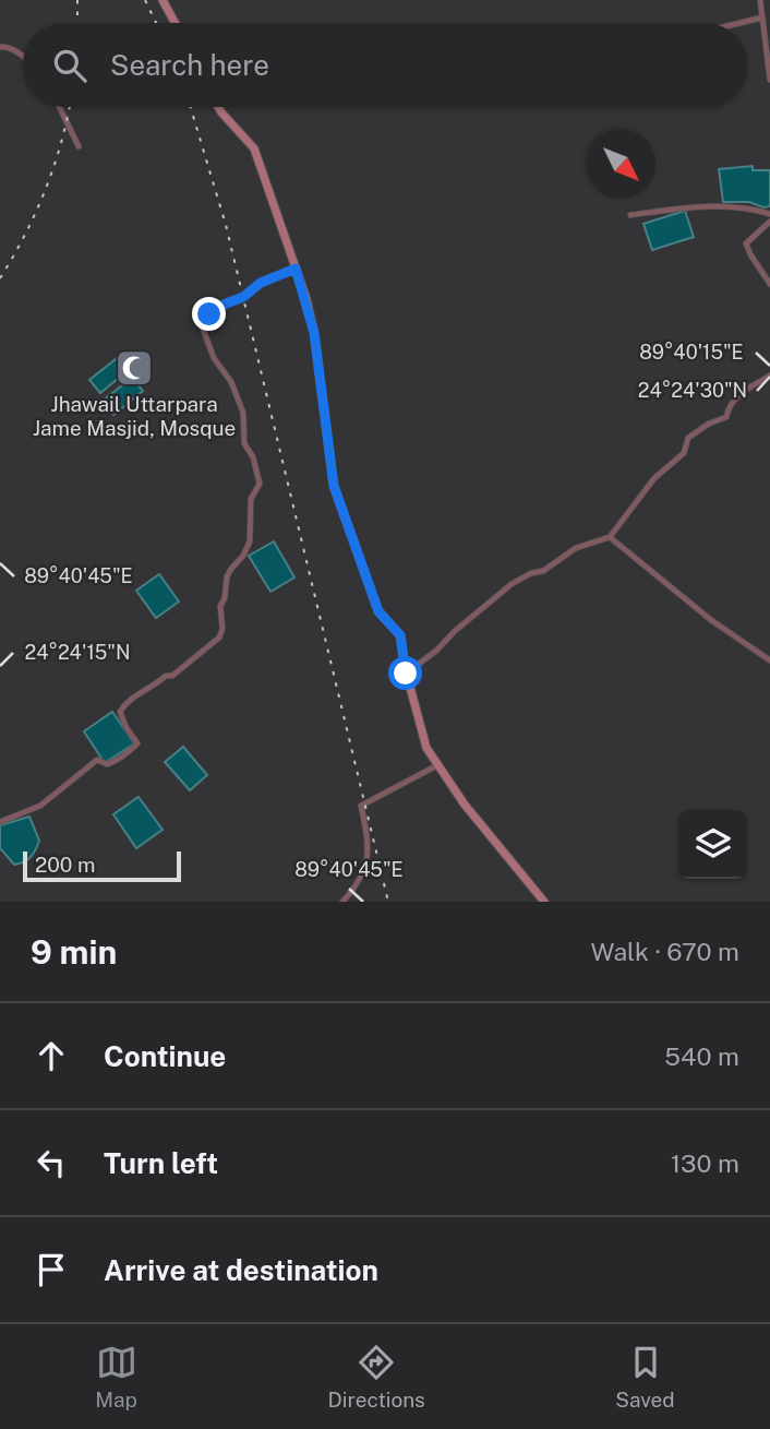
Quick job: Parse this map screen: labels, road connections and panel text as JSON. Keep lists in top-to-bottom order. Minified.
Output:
{"places":{"mosque":["Jhawail Uttarpara Jame Masjid, Mosque"]},"scale_bar":"200 m","north":"bottom right","page":{"search":"Search here","scale":"200 m","heading":["9 min","Walk · 670 m"],"list":[["Continue","540 m"],["Turn left","130 m"],"Arrive at destination"],"nav":["Map","Directions","Saved"]},"coordinates":["89°40'15\"E","24°24'30\"N","89°40'45\"E","24°24'15\"N"]}
